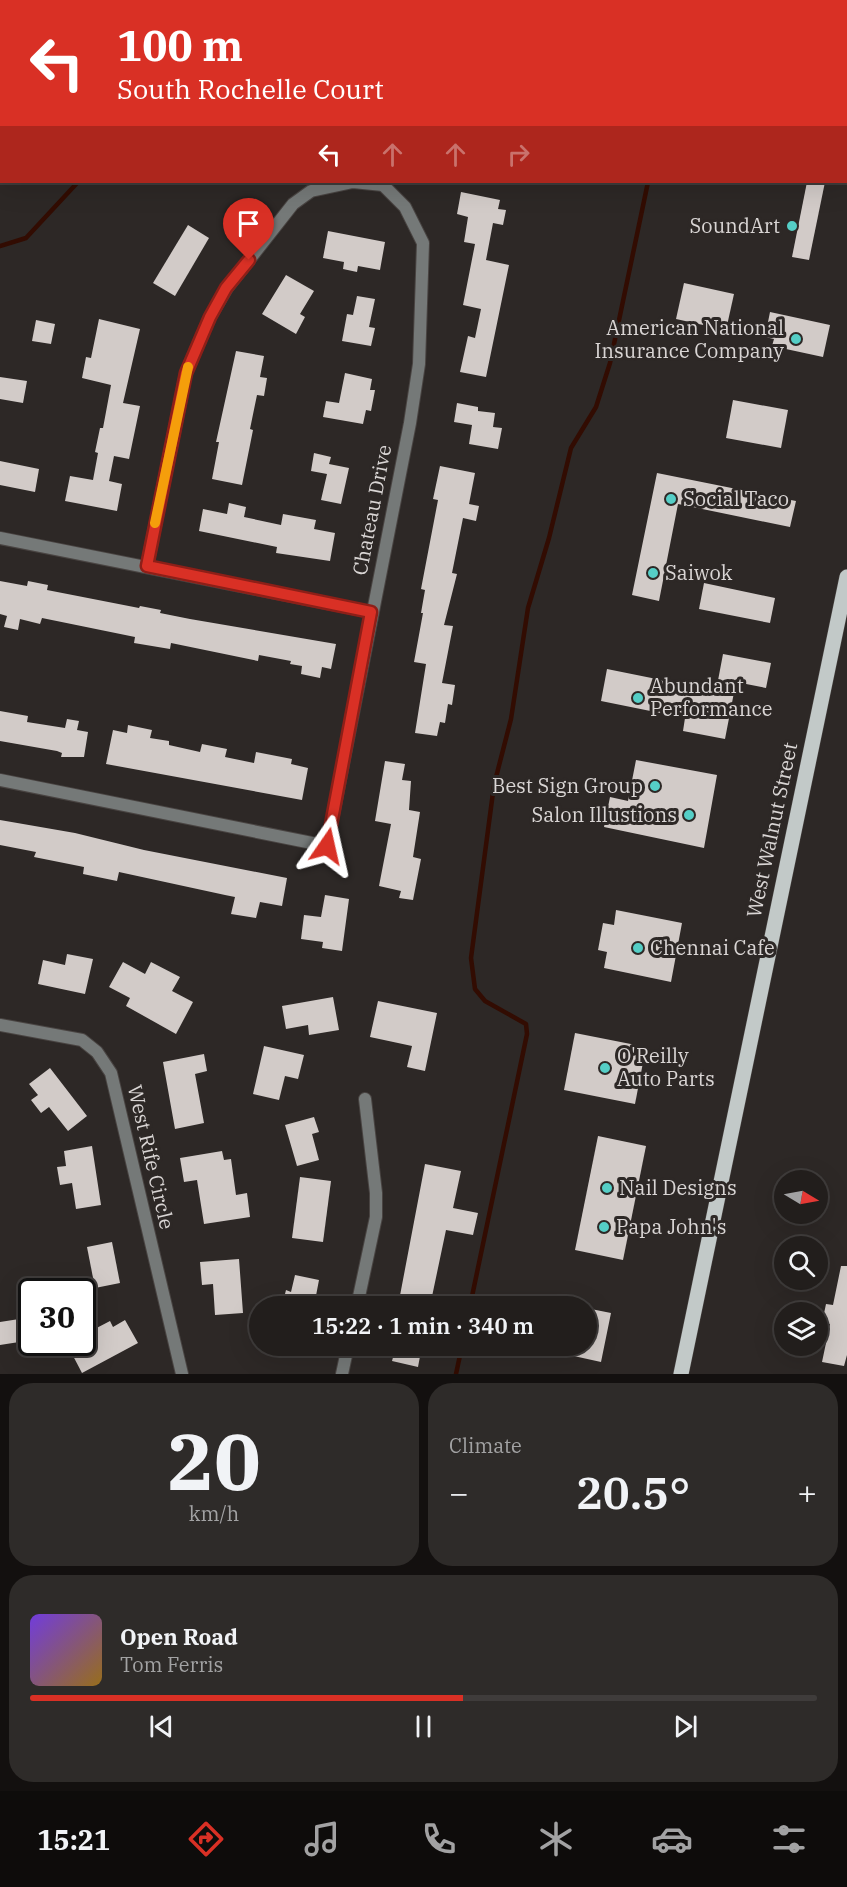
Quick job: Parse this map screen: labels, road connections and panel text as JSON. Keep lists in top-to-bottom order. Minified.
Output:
{"streets":{"main road":["West Walnut Street"],"street":["Chateau Drive","West Rife Circle"]},"places":["SoundArt","American National Insurance Company","Social Taco","Saiwok","Abundant Performance","Best Sign Group","Salon Illustions","Chennai Cafe","O'Reilly Auto Parts","Nail Designs","Papa John's"],"north":"right","page":{"turn":["100 m","South Rochelle Court"],"limit":"30","trip":"15:22 · 1 min · 340 m","tile":[["20","km/h"],"Climate"],"heat":["−","20.5°","+"],"song":["Open Road","Tom Ferris"],"tabs":"15:21"}}
